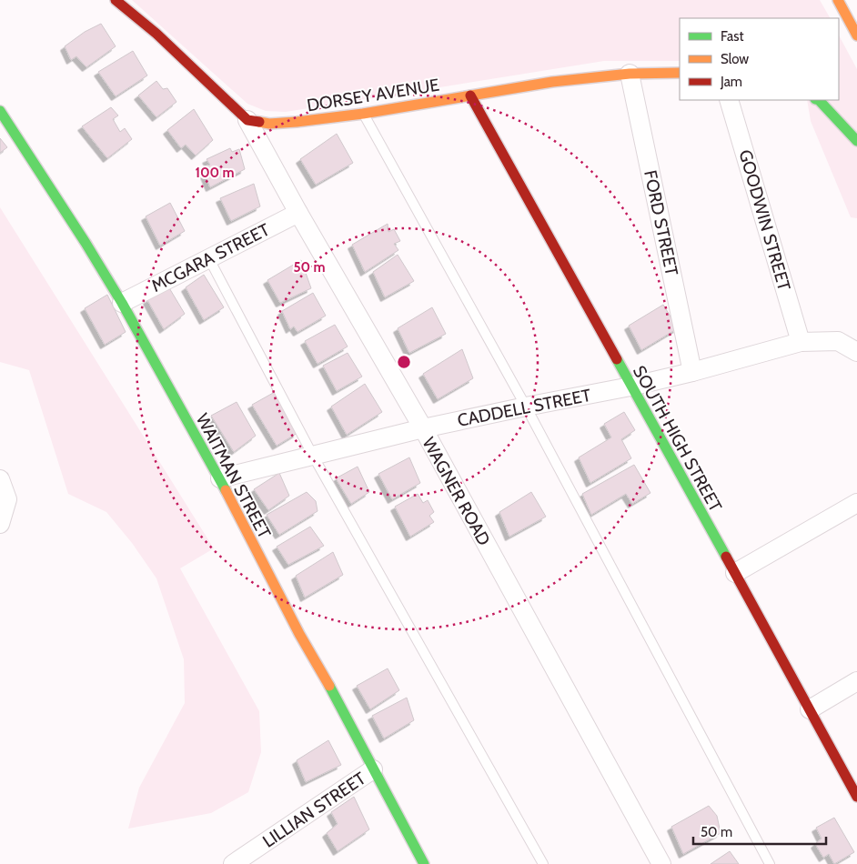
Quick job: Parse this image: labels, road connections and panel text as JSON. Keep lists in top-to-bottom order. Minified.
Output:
{"streets":{"street":["DORSEY AVENUE","GOODWIN STREET","FORD STREET","MCGARA STREET","CADDELL STREET","SOUTH HIGH STREET","WAITMAN STREET","WAGNER ROAD","LILLIAN STREET"]},"crossings":[["DORSEY AVENUE","FORD STREET"],["DORSEY AVENUE","SOUTH HIGH STREET"],["DORSEY AVENUE","WAGNER ROAD"],["GOODWIN STREET","CADDELL STREET"],["FORD STREET","CADDELL STREET"],["MCGARA STREET","WAITMAN STREET"],["MCGARA STREET","WAGNER ROAD"],["CADDELL STREET","SOUTH HIGH STREET"],["CADDELL STREET","WAITMAN STREET"],["CADDELL STREET","WAGNER ROAD"],["WAITMAN STREET","LILLIAN STREET"]],"legend":["Fast","Slow","Jam"],"scale_bar":"50 m","rings":["100 m","50 m"]}
